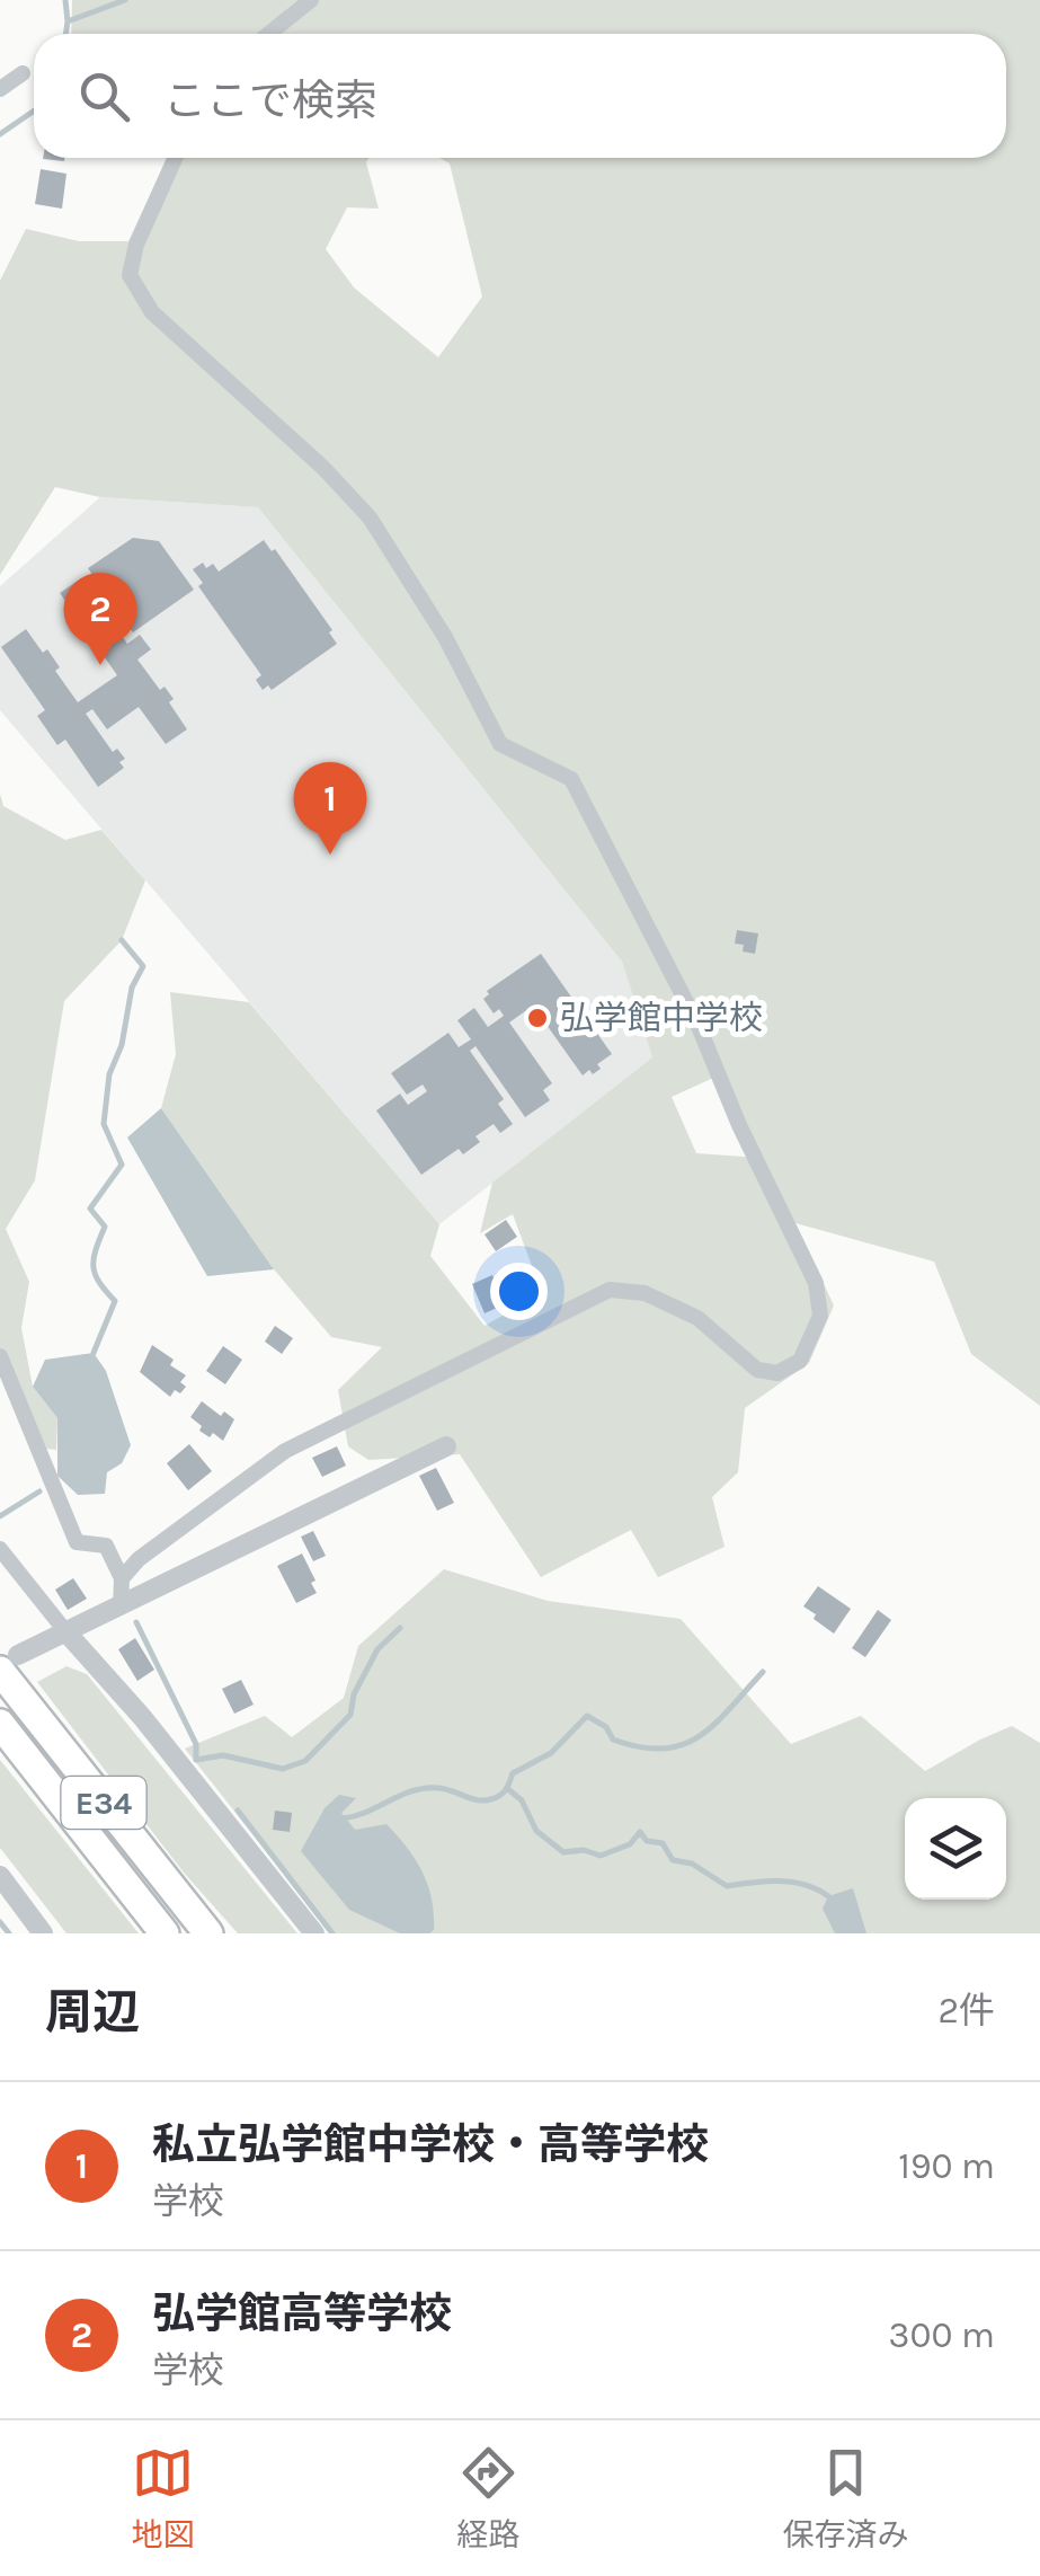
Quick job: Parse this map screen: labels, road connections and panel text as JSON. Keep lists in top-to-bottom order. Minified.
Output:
{"streets":{"highway":["E34"]},"places":["弘学館中学校"],"page":{"search":"ここで検索","pins":["2","1"],"heading":["周辺","2件"],"list":[{"mark":"1","name":"私立弘学館中学校・高等学校","note":"学校","value":"190 m"},{"mark":"2","name":"弘学館高等学校","note":"学校","value":"300 m"}],"nav":["地図","経路","保存済み"]}}
